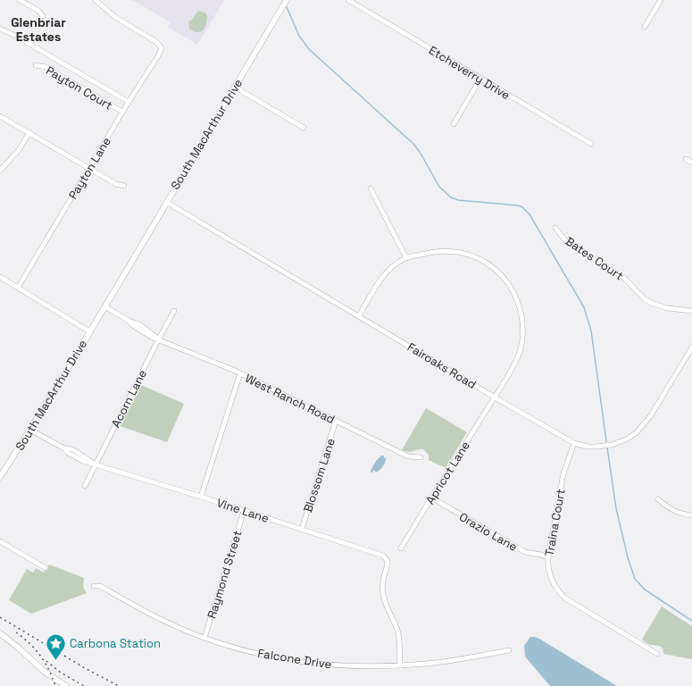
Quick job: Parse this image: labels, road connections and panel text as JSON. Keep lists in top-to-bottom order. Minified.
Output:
{"streets":{"street":["Etcheverry Drive","Payton Court","South MacArthur Drive","Payton Lane","Bates Court","Fairoaks Road","Acorn Lane","West Ranch Road","Apricot Lane","Blossom Lane","Vine Lane","Traina Court","Orazio Lane","Raymond Street","Falcone Drive"]},"crossings":[["Payton Court","Payton Lane"],["South MacArthur Drive","Fairoaks Road"],["South MacArthur Drive","West Ranch Road"],["South MacArthur Drive","Vine Lane"],["Fairoaks Road","Apricot Lane"],["Fairoaks Road","Traina Court"],["Acorn Lane","West Ranch Road"],["Acorn Lane","Vine Lane"],["West Ranch Road","Blossom Lane"],["Apricot Lane","Orazio Lane"],["Blossom Lane","Vine Lane"],["Vine Lane","Raymond Street"],["Vine Lane","Falcone Drive"],["Traina Court","Orazio Lane"],["Raymond Street","Falcone Drive"]],"districts":["Glenbriar Estates"],"places":{"place":["Carbona Station"]}}
